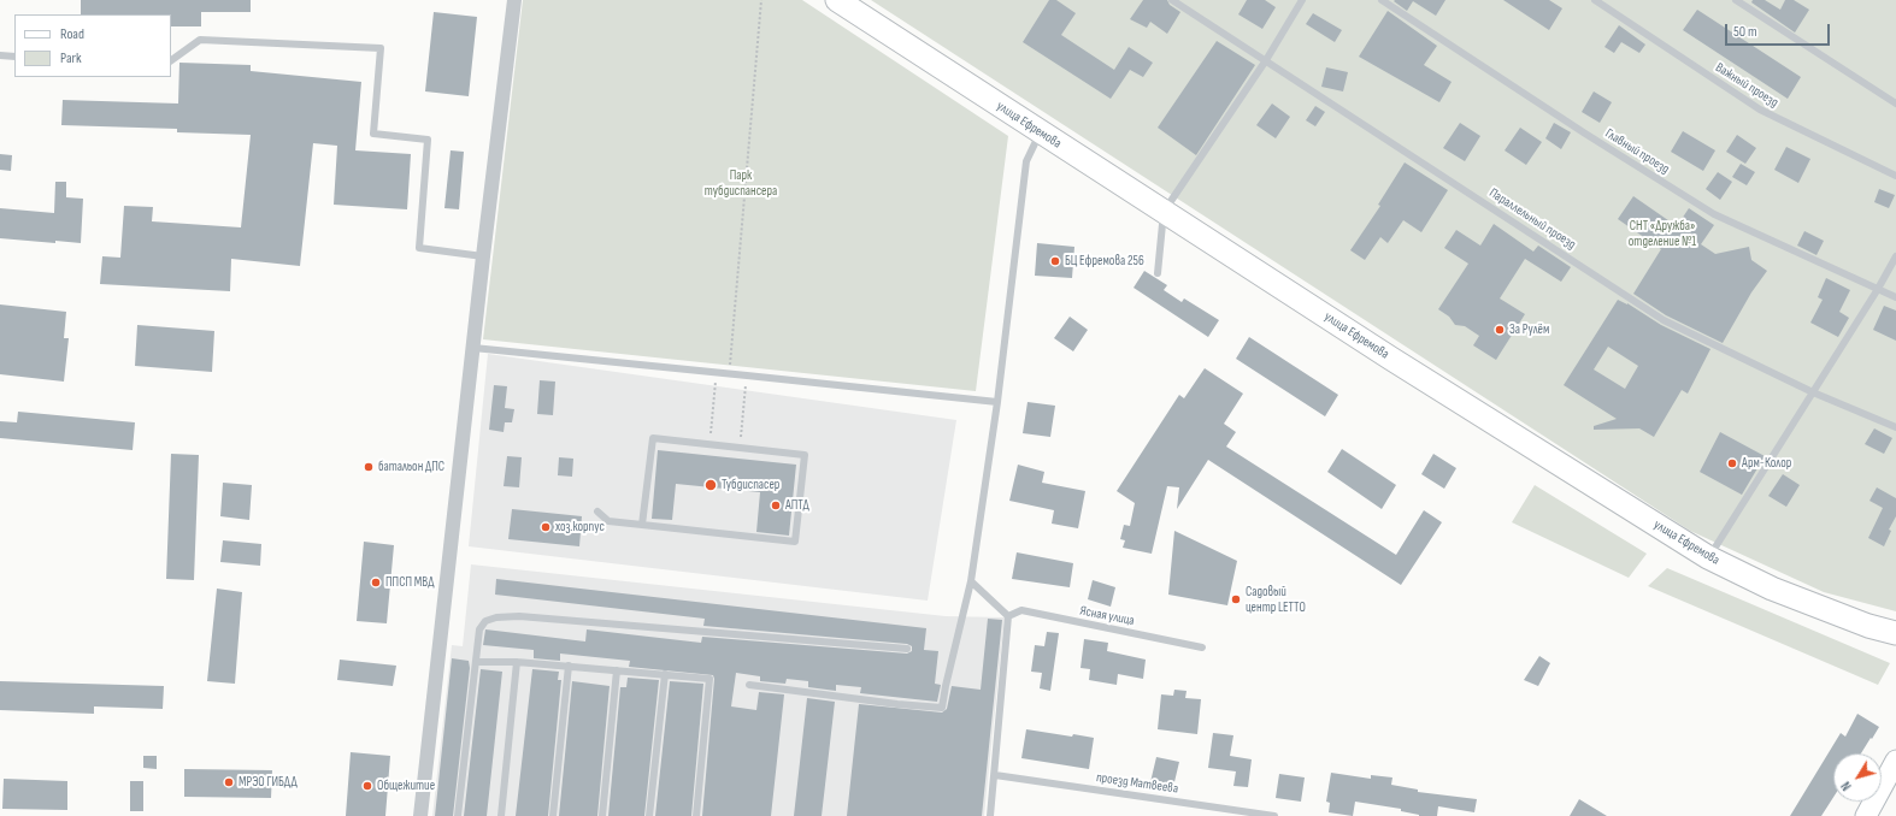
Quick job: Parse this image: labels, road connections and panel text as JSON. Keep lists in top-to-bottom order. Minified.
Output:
{"streets":{"main road":["улица Ефремова"],"lane":["Важный проезд","Главный проезд","Параллельный проезд","Ясная улица","проезд Матвеева"]},"parks":["Парк тубдиспансера","СНТ «Дружба» отделение №1"],"places":["БЦ Ефремова 256","За Рулём","Арм-Колор","батальон ДПС","Тубдиспасер","АПТД","хоз.корпус","ППСП МВД","Садовый центр LETTO","МРЭО ГИБДД","Общежитие"],"legend":["Road","Park"],"scale_bar":"50 m","north":"bottom left"}
